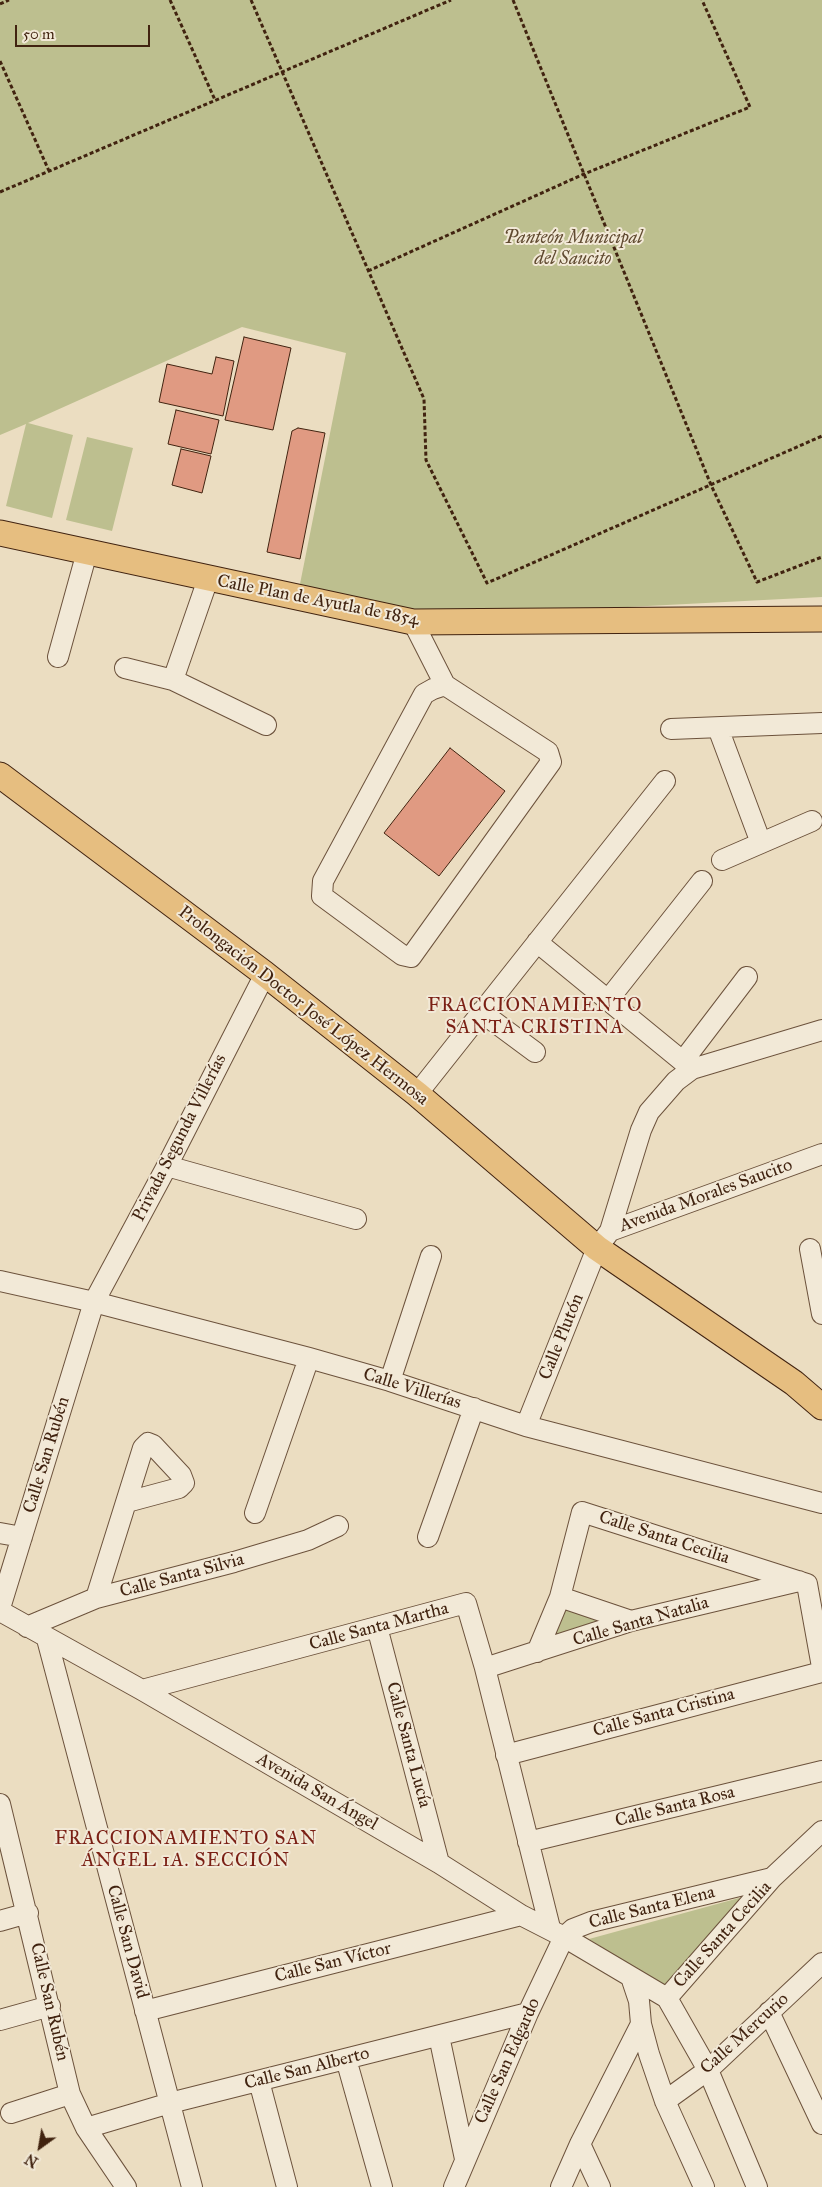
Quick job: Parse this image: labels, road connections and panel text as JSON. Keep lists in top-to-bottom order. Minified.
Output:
{"streets":{"main road":["Calle Plan de Ayutla de 1854","Prolongación Doctor José López Hermosa"],"street":["Privada Segunda Villerías","Avenida Morales Saucito","Calle Plutón","Calle Villerías","Calle San Rubén","Calle Santa Cecilia","Calle Santa Silvia","Calle Santa Natalia","Calle Santa Martha","Calle Santa Cristina","Calle Santa Lucía","Avenida San Ángel","Calle Santa Rosa","Calle Santa Elena","Calle San David","Calle San Víctor","Calle Mercurio","Calle San Edgardo","Calle San Alberto"]},"crossings":[["Prolongación Doctor José López Hermosa","Privada Segunda Villerías"],["Prolongación Doctor José López Hermosa","Avenida Morales Saucito"],["Prolongación Doctor José López Hermosa","Calle Plutón"],["Privada Segunda Villerías","Calle Villerías"],["Privada Segunda Villerías","Calle San Rubén"],["Avenida Morales Saucito","Calle Plutón"],["Calle Plutón","Calle Villerías"],["Calle Villerías","Calle San Rubén"],["Calle San Rubén","Avenida San Ángel"],["Calle San Rubén","Calle San Alberto"],["Calle Santa Cecilia","Calle Santa Natalia"],["Calle Santa Cecilia","Avenida San Ángel"],["Calle Santa Cecilia","Calle Santa Elena"],["Calle Santa Silvia","Avenida San Ángel"],["Calle Santa Natalia","Calle Santa Martha"],["Calle Santa Martha","Calle Santa Cristina"],["Calle Santa Martha","Calle Santa Lucía"],["Calle Santa Martha","Avenida San Ángel"],["Calle Santa Martha","Calle Santa Rosa"],["Calle Santa Martha","Calle Santa Elena"],["Calle Santa Martha","Calle San Edgardo"],["Calle Santa Lucía","Avenida San Ángel"],["Avenida San Ángel","Calle Santa Elena"],["Avenida San Ángel","Calle San David"],["Avenida San Ángel","Calle San Víctor"],["Avenida San Ángel","Calle San Edgardo"],["Calle Santa Elena","Calle San Edgardo"],["Calle San David","Calle San Víctor"],["Calle San David","Calle San Alberto"],["Calle San Edgardo","Calle San Alberto"]],"districts":["FRACCIONAMIENTO SANTA CRISTINA","FRACCIONAMIENTO SAN ÁNGEL 1A. SECCIÓN"],"parks":["Panteón Municipal del Saucito"],"scale_bar":"50 m","north":"bottom left"}
